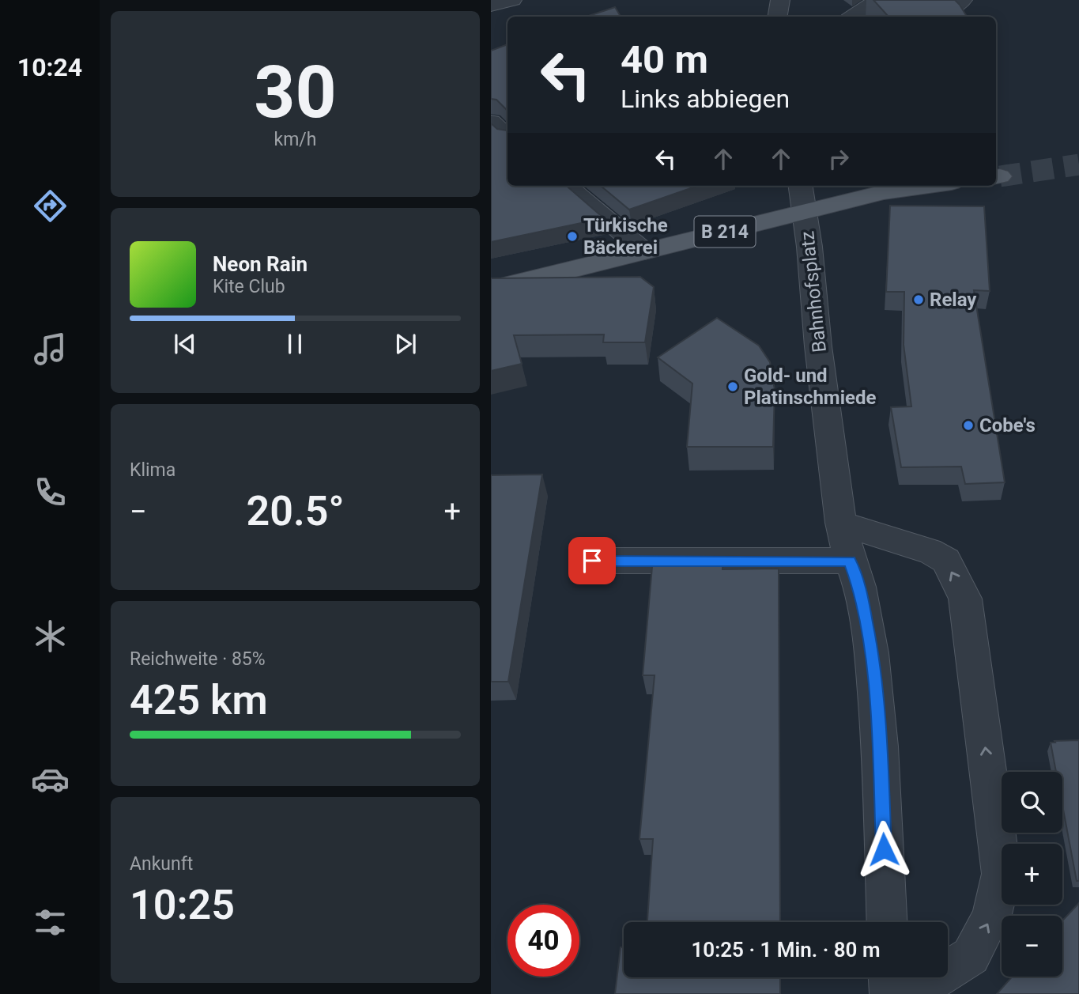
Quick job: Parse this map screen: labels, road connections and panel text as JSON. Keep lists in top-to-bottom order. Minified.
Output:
{"streets":{"main road":["B 214"],"street":["Bahnhofsplatz"]},"crossings":[["B 214","Bahnhofsplatz"]],"places":["Türkische Bäckerei","Relay","Gold- und Platinschmiede","Cobe's"],"page":{"tabs":"10:24","tile":[["30","km/h"],"Klima",["Reichweite · 85%","425 km"],["Ankunft","10:25"]],"turn":["40 m","Links abbiegen"],"song":["Neon Rain","Kite Club"],"heat":["−","20.5°","+"],"map_buttons":["+","−"],"limit":"40","trip":"10:25 · 1 Min. · 80 m"}}
